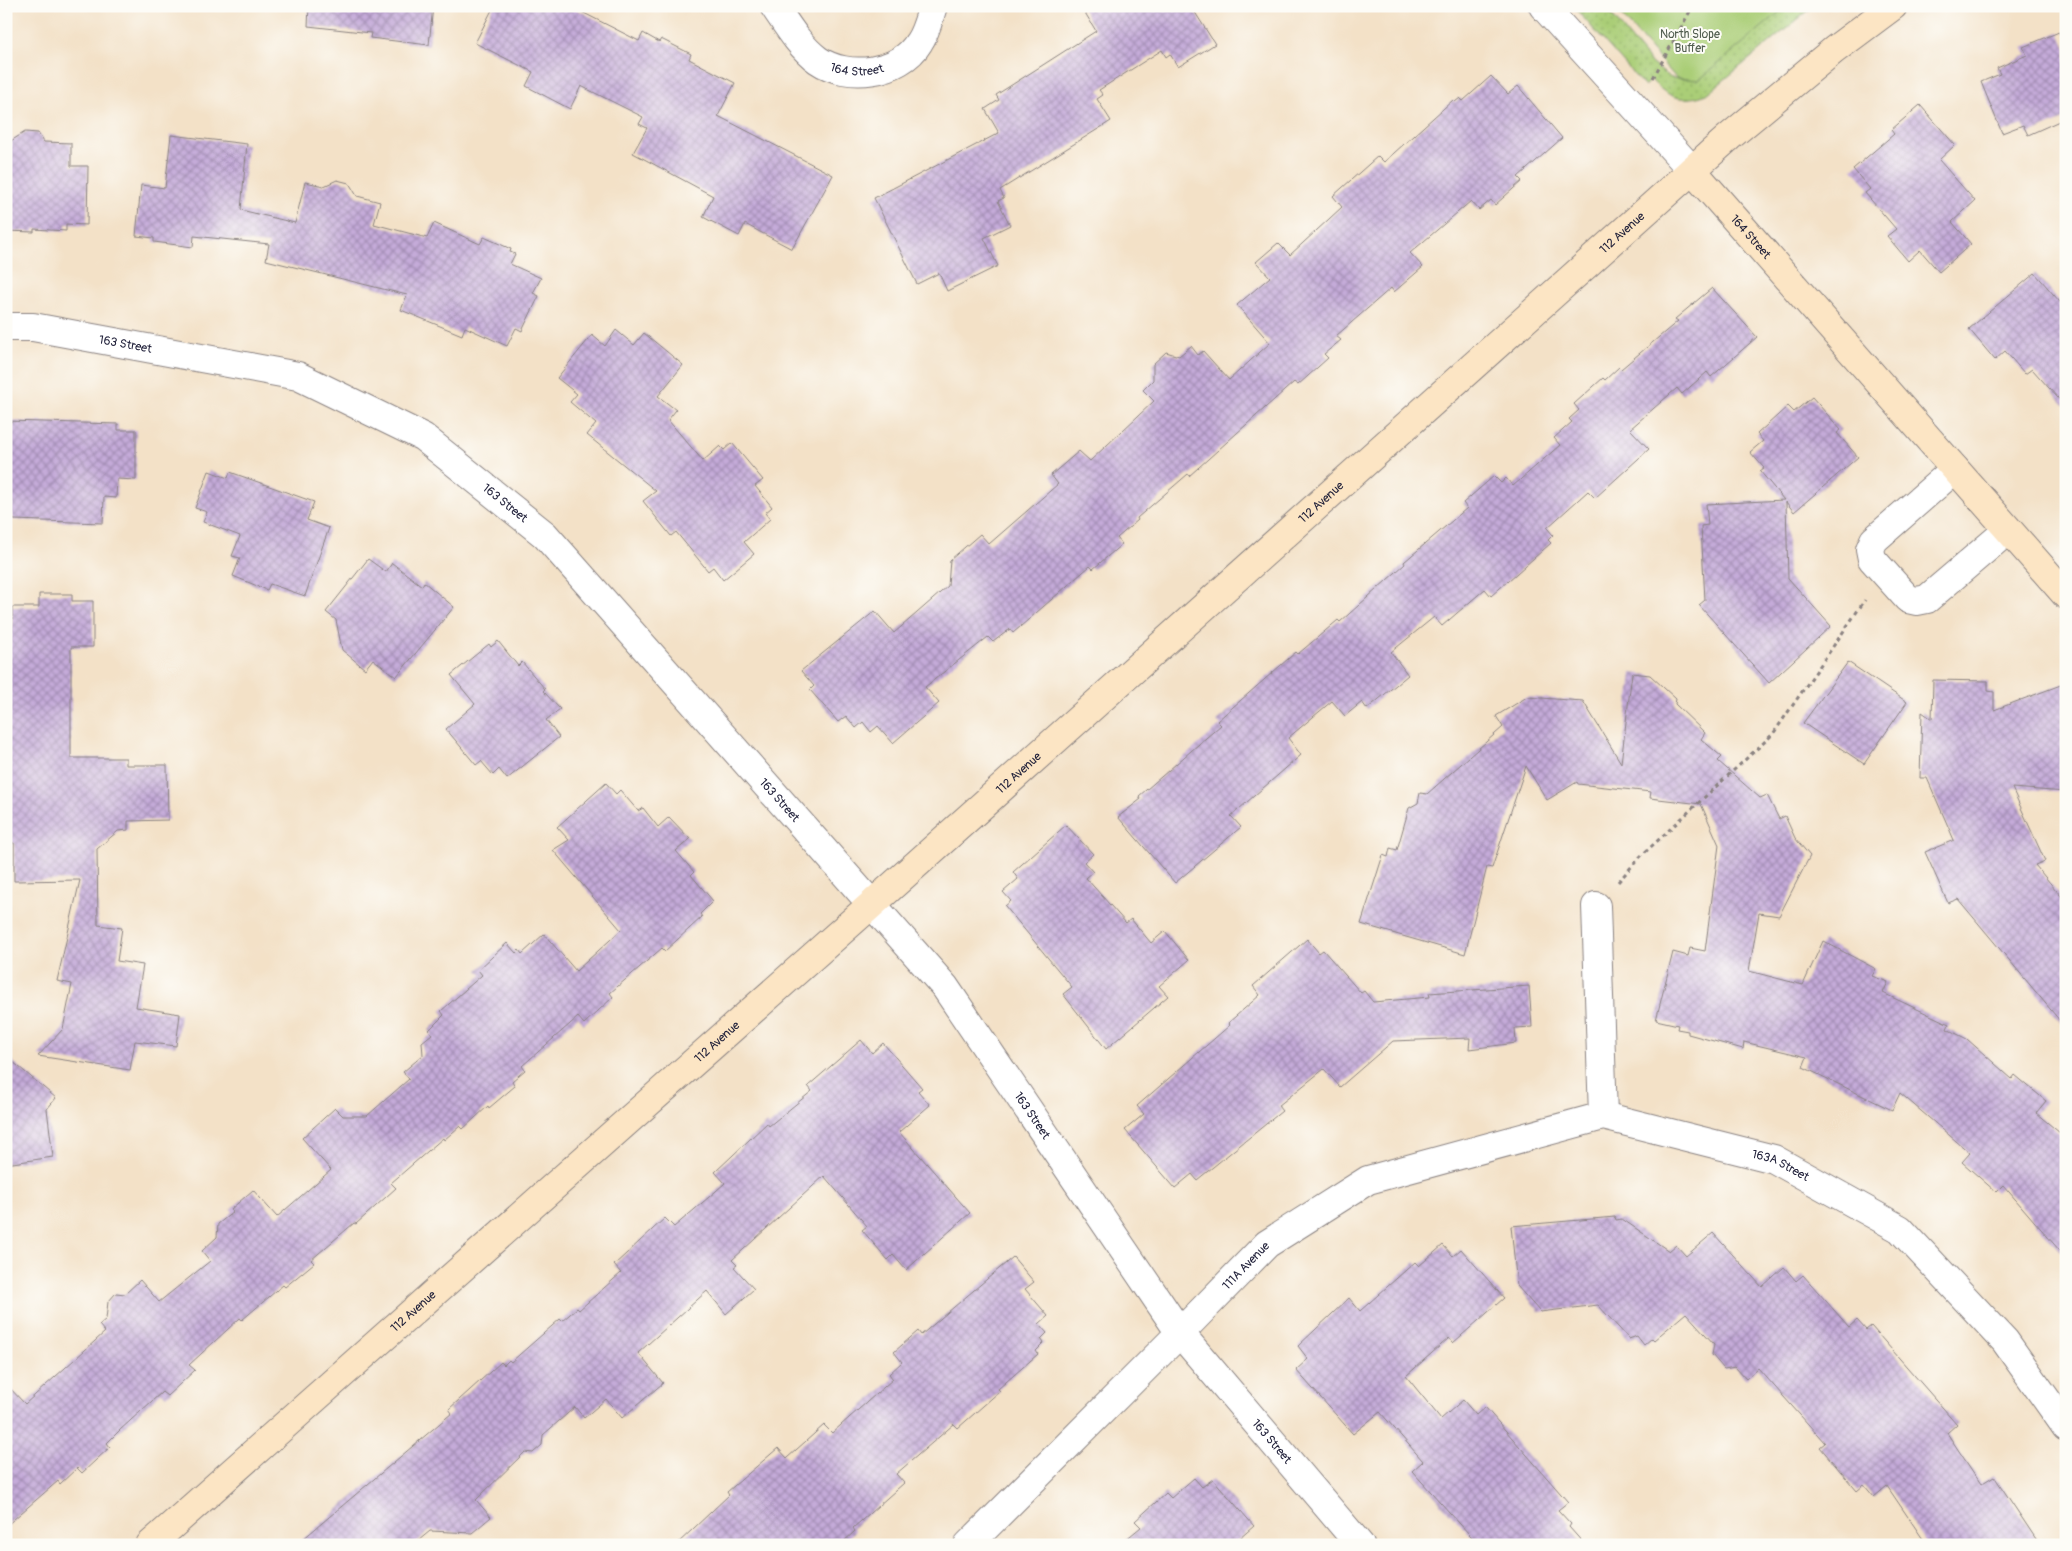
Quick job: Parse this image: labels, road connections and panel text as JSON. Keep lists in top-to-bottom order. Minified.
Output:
{"streets":{"street":["164 Street","112 Avenue","163 Street","163A Street","111A Avenue"]},"crossings":[["164 Street","112 Avenue"],["112 Avenue","163 Street"],["163 Street","111A Avenue"],["163A Street","111A Avenue"]],"parks":["North Slope Buffer"]}
